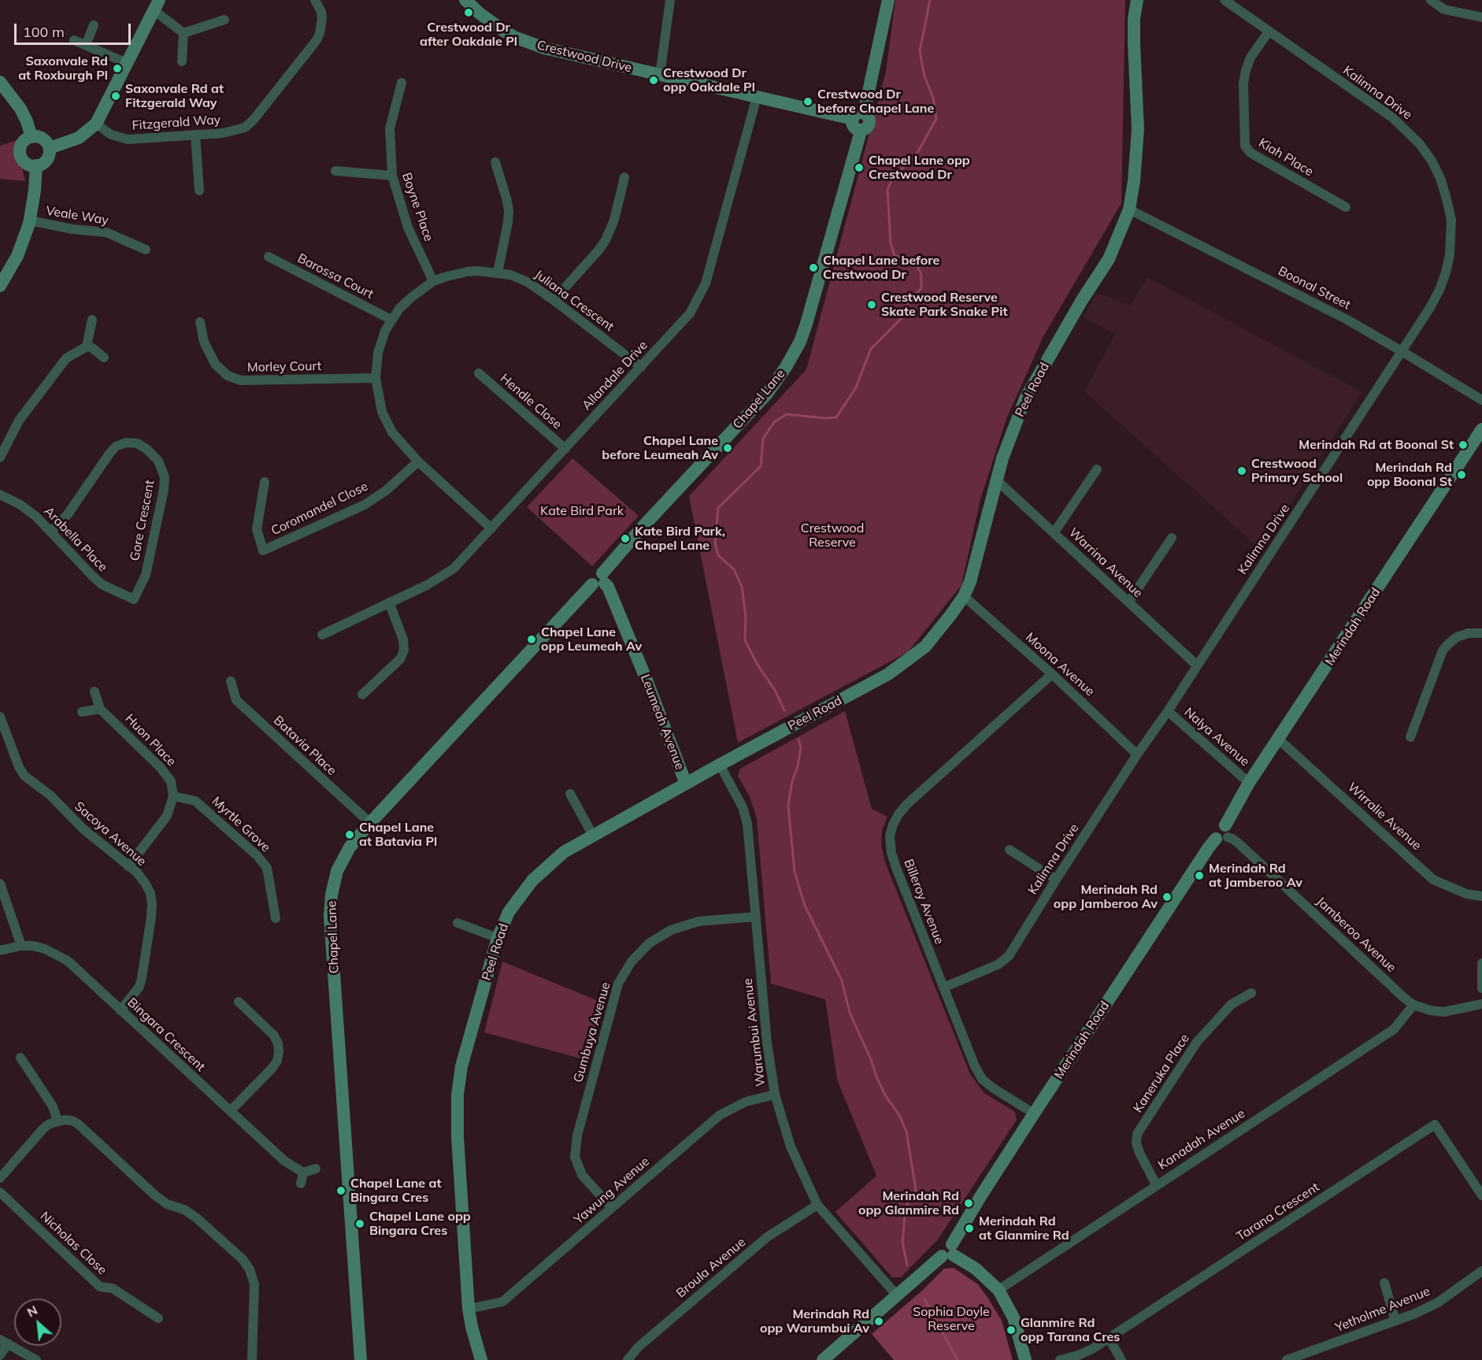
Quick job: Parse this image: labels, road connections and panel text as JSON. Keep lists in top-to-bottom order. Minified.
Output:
{"streets":{"street":["Crestwood Drive","Kalimna Drive","Fitzgerald Way","Kiah Place","Boyne Place","Veale Way","Barossa Court","Boonal Street","Juliana Crescent","Morley Court","Allandale Drive","Peel Road","Chapel Lane","Hendle Close","Coromandel Close","Gore Crescent","Arabella Place","Warrina Avenue","Merindah Road","Moona Avenue","Leumeah Avenue","Nalya Avenue","Huon Place","Batavia Place","Wirralie Avenue","Myrtle Grove","Sacoya Avenue","Billeroy Avenue","Jamberoo Avenue","Gumbuya Avenue","Warumbui Avenue","Bingara Crescent","Kaneruka Place","Kanadah Avenue","Yawung Avenue","Tarana Crescent","Nicholas Close","Broula Avenue","Yetholme Avenue"]},"crossings":[["Crestwood Drive","Allandale Drive"],["Crestwood Drive","Chapel Lane"],["Kalimna Drive","Kiah Place"],["Kalimna Drive","Boonal Street"],["Kalimna Drive","Warrina Avenue"],["Kalimna Drive","Moona Avenue"],["Kalimna Drive","Nalya Avenue"],["Kalimna Drive","Billeroy Avenue"],["Boyne Place","Juliana Crescent"],["Barossa Court","Juliana Crescent"],["Boonal Street","Peel Road"],["Juliana Crescent","Morley Court"],["Juliana Crescent","Allandale Drive"],["Juliana Crescent","Coromandel Close"],["Allandale Drive","Hendle Close"],["Peel Road","Warrina Avenue"],["Peel Road","Moona Avenue"],["Peel Road","Leumeah Avenue"],["Peel Road","Warumbui Avenue"],["Peel Road","Yawung Avenue"],["Chapel Lane","Leumeah Avenue"],["Chapel Lane","Batavia Place"],["Gore Crescent","Arabella Place"],["Merindah Road","Nalya Avenue"],["Merindah Road","Wirralie Avenue"],["Merindah Road","Billeroy Avenue"],["Merindah Road","Jamberoo Avenue"],["Merindah Road","Warumbui Avenue"],["Moona Avenue","Billeroy Avenue"],["Huon Place","Myrtle Grove"],["Sacoya Avenue","Bingara Crescent"],["Jamberoo Avenue","Kanadah Avenue"],["Gumbuya Avenue","Warumbui Avenue"],["Gumbuya Avenue","Yawung Avenue"],["Warumbui Avenue","Yawung Avenue"],["Warumbui Avenue","Broula Avenue"],["Kaneruka Place","Kanadah Avenue"]],"parks":["Kate Bird Park","Crestwood Reserve","Sophia Doyle Reserve"],"places":["Crestwood Dr after Oakdale Pl","Saxonvale Rd at Roxburgh Pl","Crestwood Dr opp Oakdale Pl","Saxonvale Rd at Fitzgerald Way","Crestwood Dr before Chapel Lane","Chapel Lane opp Crestwood Dr","Chapel Lane before Crestwood Dr","Crestwood Reserve Skate Park Snake Pit","Merindah Rd at Boonal St","Chapel Lane before Leumeah Av","Crestwood Primary School","Merindah Rd opp Boonal St","Kate Bird Park, Chapel Lane","Chapel Lane opp Leumeah Av","Chapel Lane at Batavia Pl","Merindah Rd at Jamberoo Av","Merindah Rd opp Jamberoo Av","Chapel Lane at Bingara Cres","Merindah Rd opp Glanmire Rd","Chapel Lane opp Bingara Cres","Merindah Rd at Glanmire Rd","Merindah Rd opp Warumbui Av","Glanmire Rd opp Tarana Cres"],"scale_bar":"100 m","north":"top left"}
